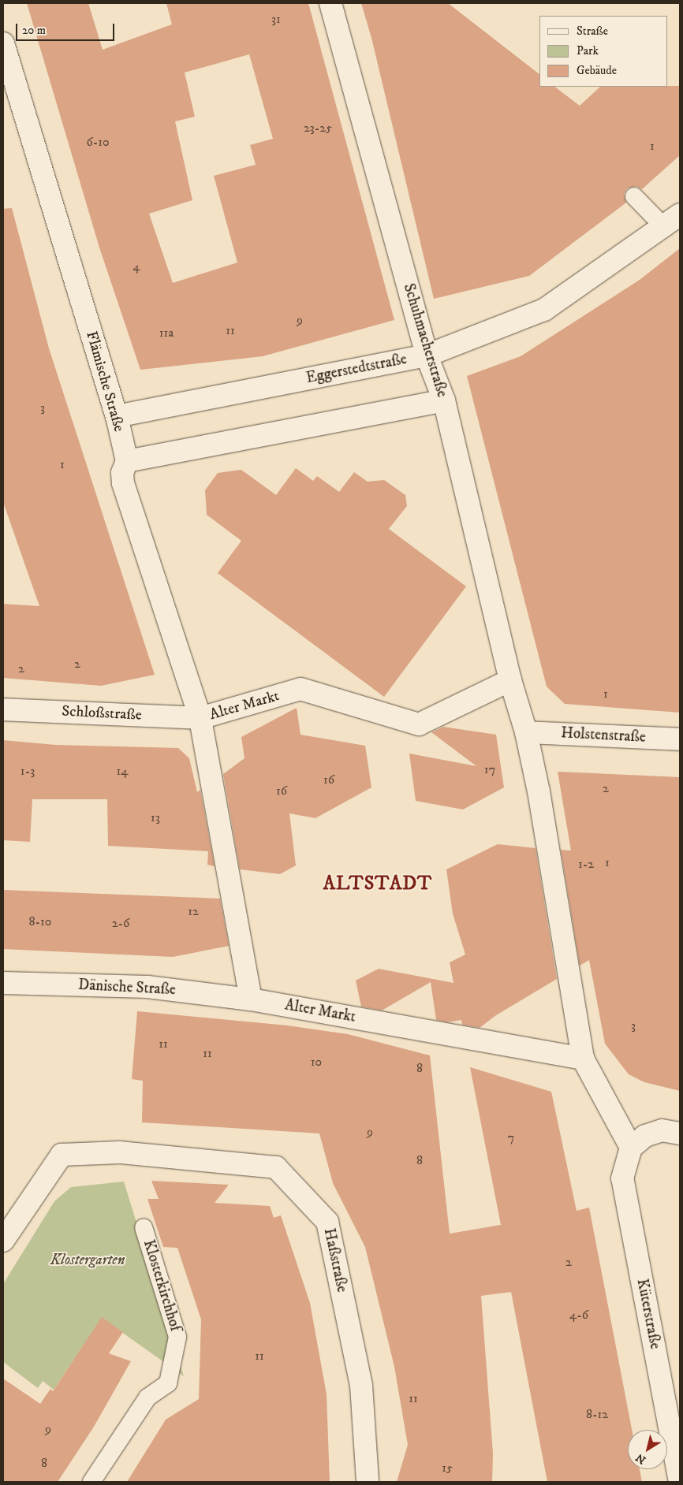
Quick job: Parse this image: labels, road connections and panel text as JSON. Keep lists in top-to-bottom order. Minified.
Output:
{"streets":{"street":["Schuhmacherstraße","Eggerstedtstraße","Flämische Straße","Alter Markt","Schloßstraße","Holstenstraße","Dänische Straße","Haßstraße","Küterstraße"],"lane":["Klosterkirchhof"]},"crossings":[["Schuhmacherstraße","Eggerstedtstraße"],["Schuhmacherstraße","Alter Markt"],["Eggerstedtstraße","Flämische Straße"],["Flämische Straße","Alter Markt"],["Flämische Straße","Schloßstraße"],["Alter Markt","Schloßstraße"],["Alter Markt","Dänische Straße"]],"districts":["ALTSTADT"],"parks":["Klostergarten"],"house_numbers":["31","23-25","6-10","1","4","9","11","11a","3","1","2","2","1","17","1-3","14","16","2","16","13","1","1-2","12","8-10","2-6","3","11","11","10","8","9","7","8","2","4-6","11","11","8-12","9","8","15"],"legend":["Straße","Park","Gebäude"],"scale_bar":"20 m","north":"bottom left"}
